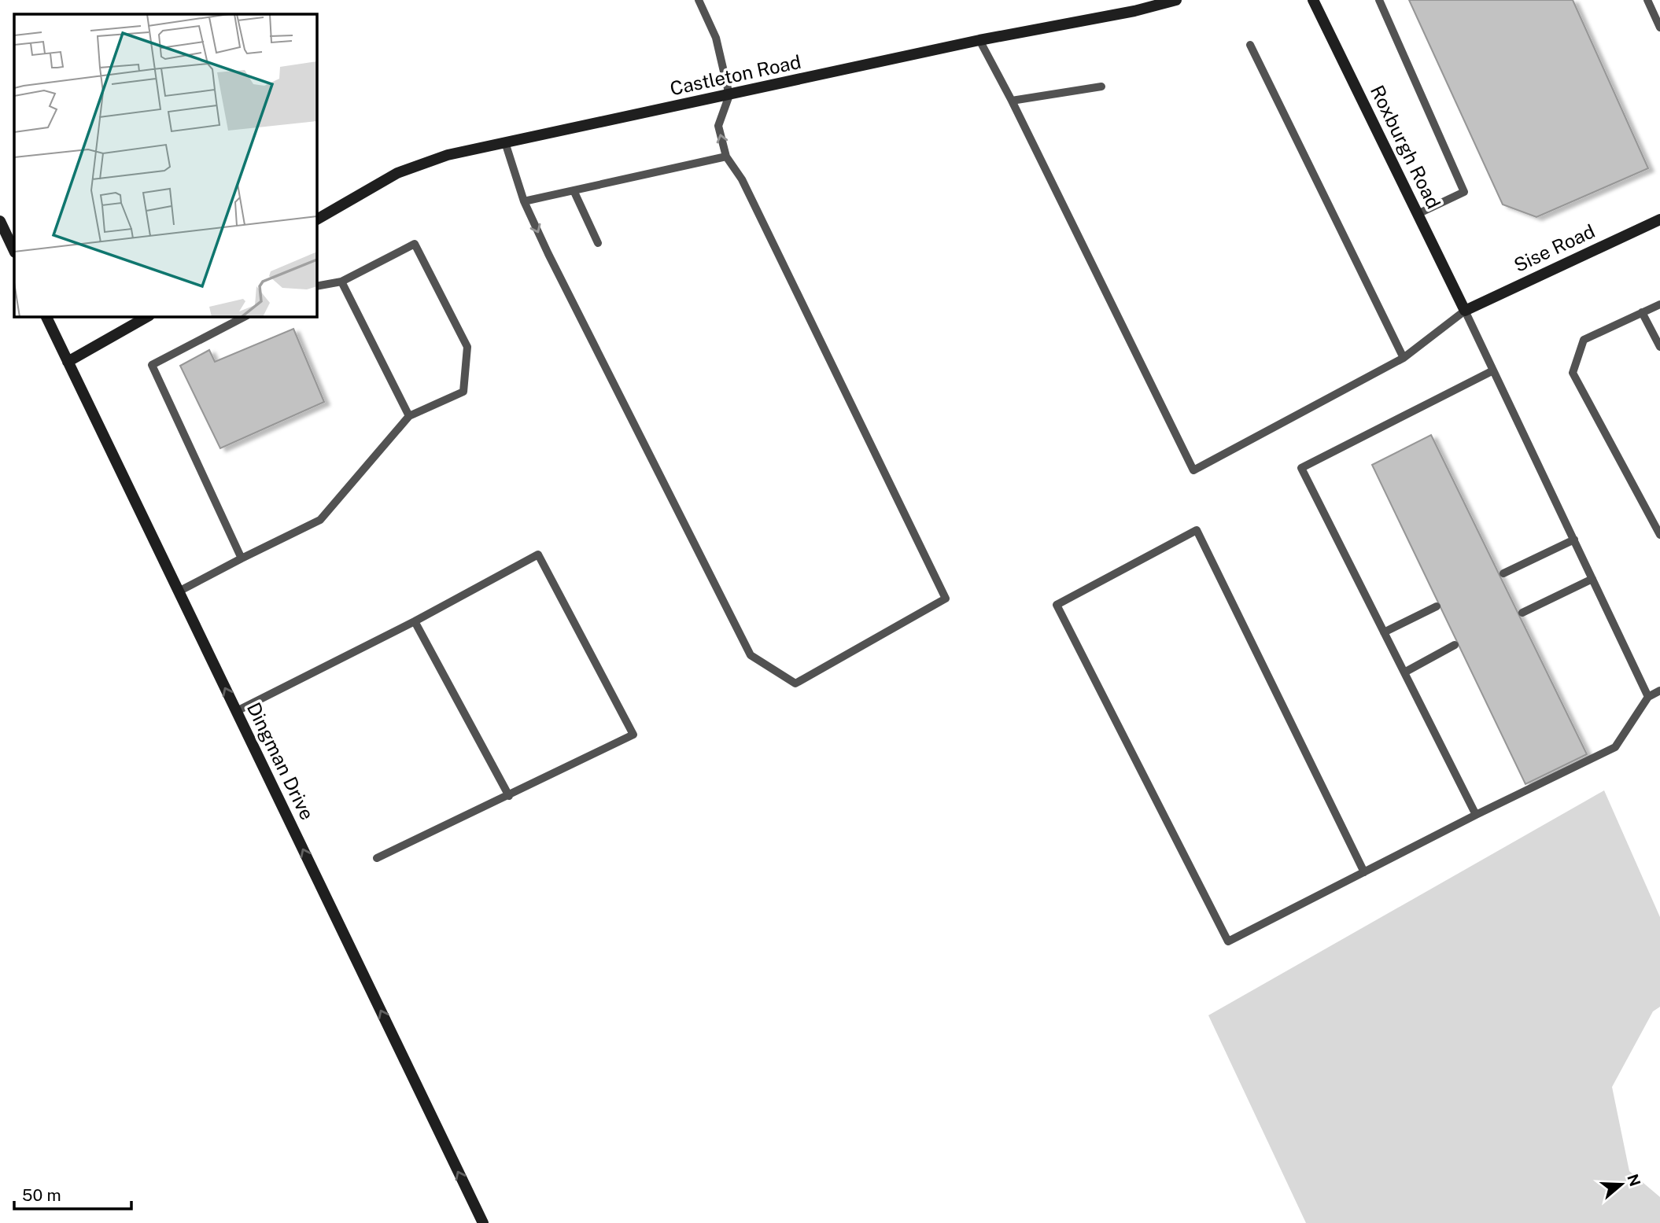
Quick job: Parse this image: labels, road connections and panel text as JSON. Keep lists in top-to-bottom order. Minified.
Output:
{"streets":{"street":["Castleton Road","Roxburgh Road","Sise Road","Dingman Drive"]},"crossings":[["Roxburgh Road","Sise Road"]],"one_way":["Dingman Drive"],"scale_bar":"50 m","north":"right"}
